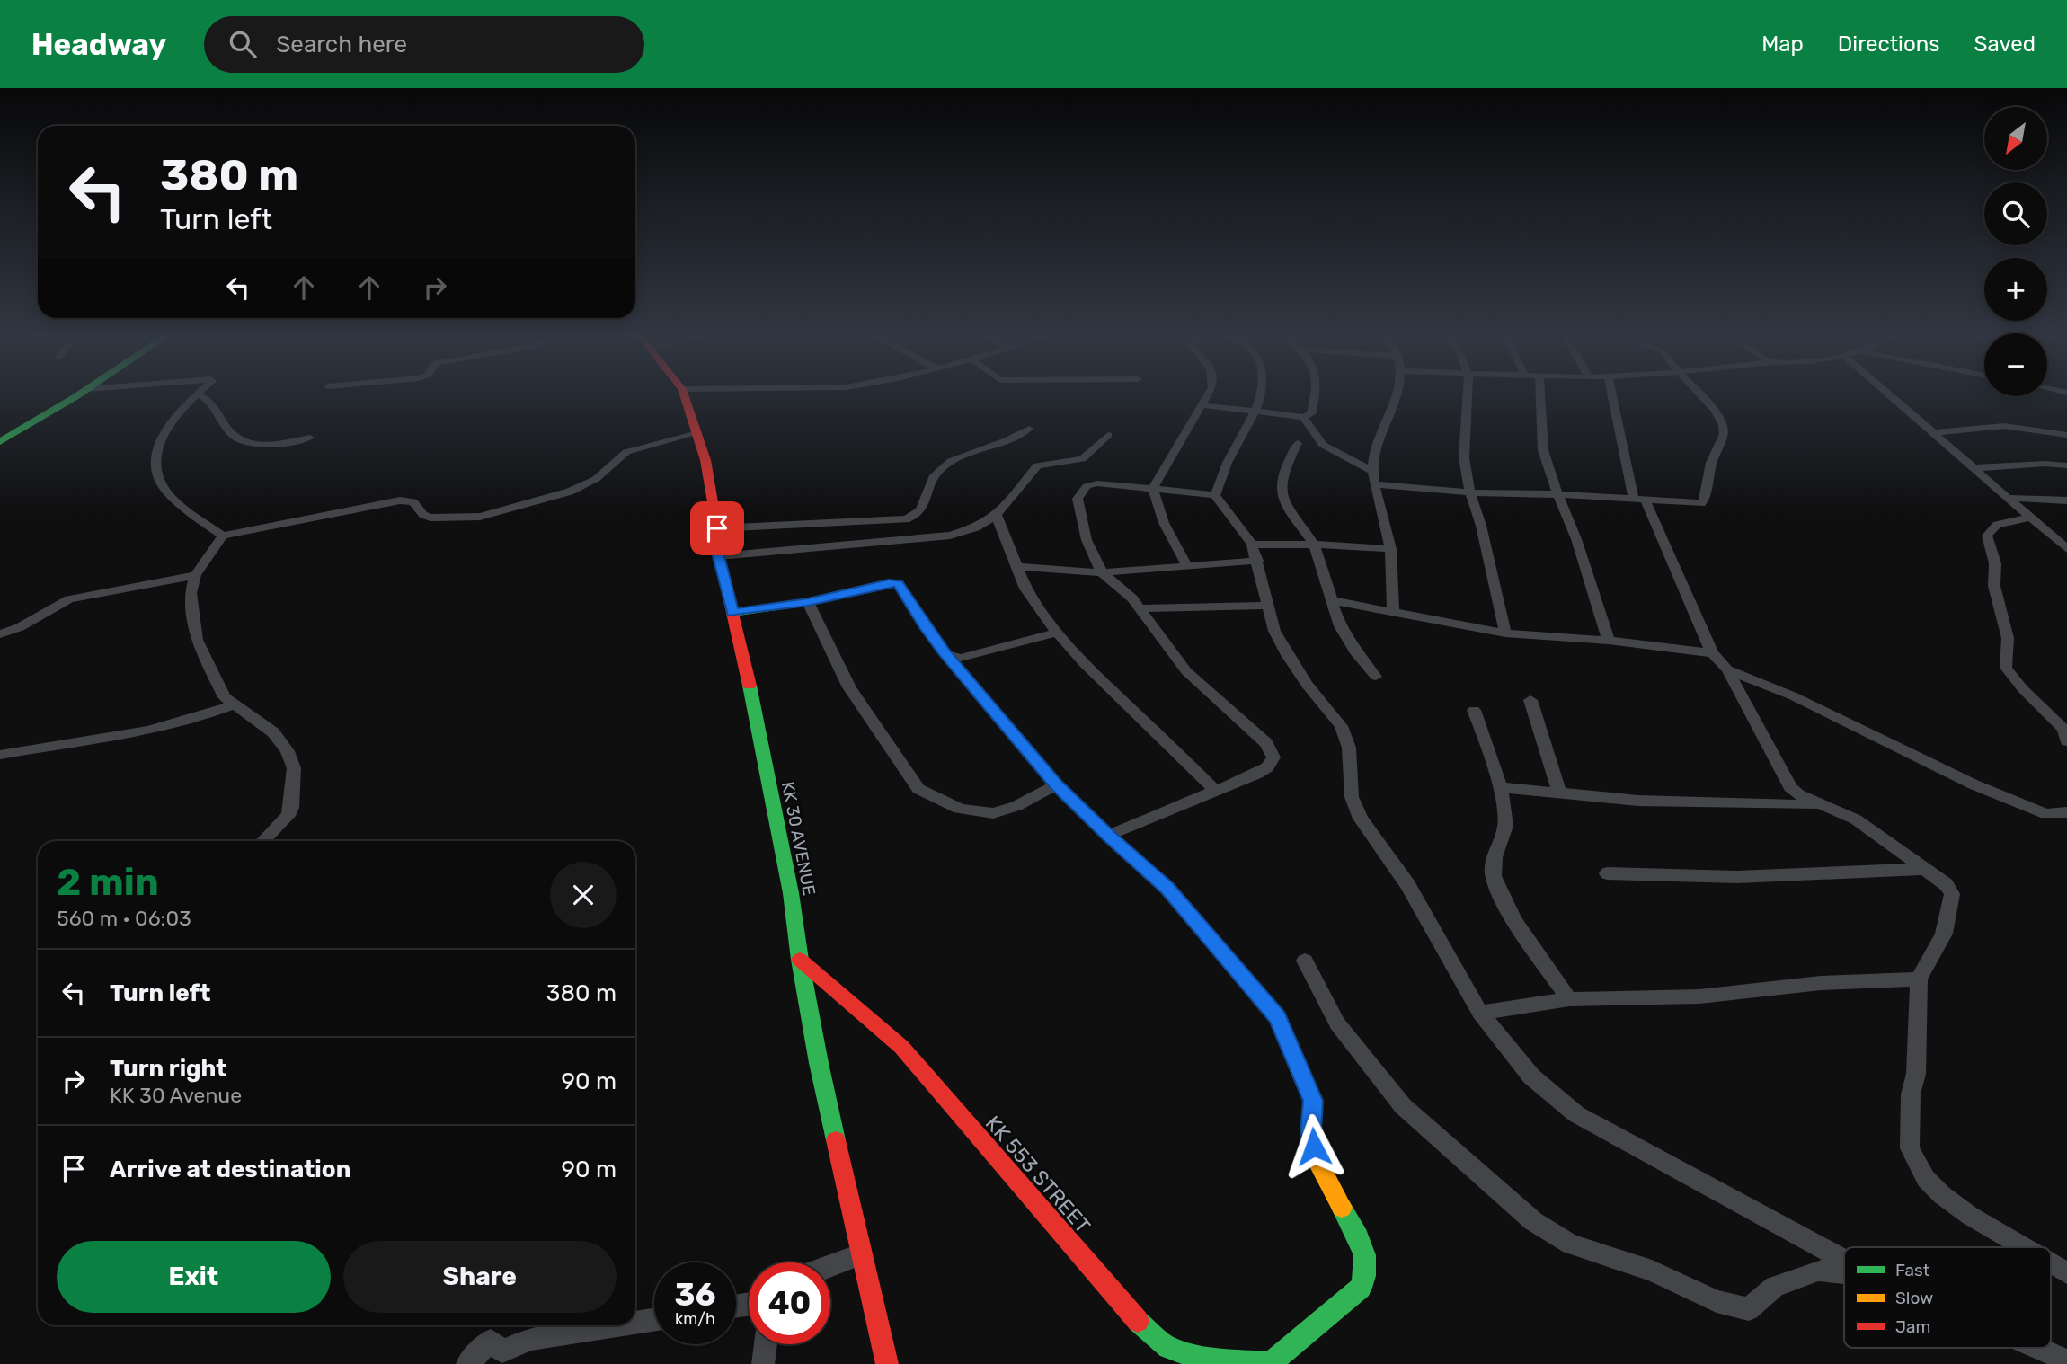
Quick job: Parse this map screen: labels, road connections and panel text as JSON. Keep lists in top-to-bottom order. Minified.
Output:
{"streets":{"main road":["KK 30 AVENUE","KK 553 STREET"]},"crossings":[["KK 30 AVENUE","KK 553 STREET"]],"legend":["Fast","Slow","Jam"],"north":"bottom left","page":{"header":"Headway","search":"Search here","nav":["Map","Directions","Saved"],"map_buttons":["+","−"],"turn":["380 m","Turn left"],"heading":["2 min","560 m · 06:03"],"list":[{"name":"Turn left","value":"380 m"},{"name":"Turn right","note":"KK 30 Avenue","value":"90 m"},{"name":"Arrive at destination","value":"90 m"}],"buttons":["Exit","Share"],"speed":"36 km/h","limit":"40"}}
